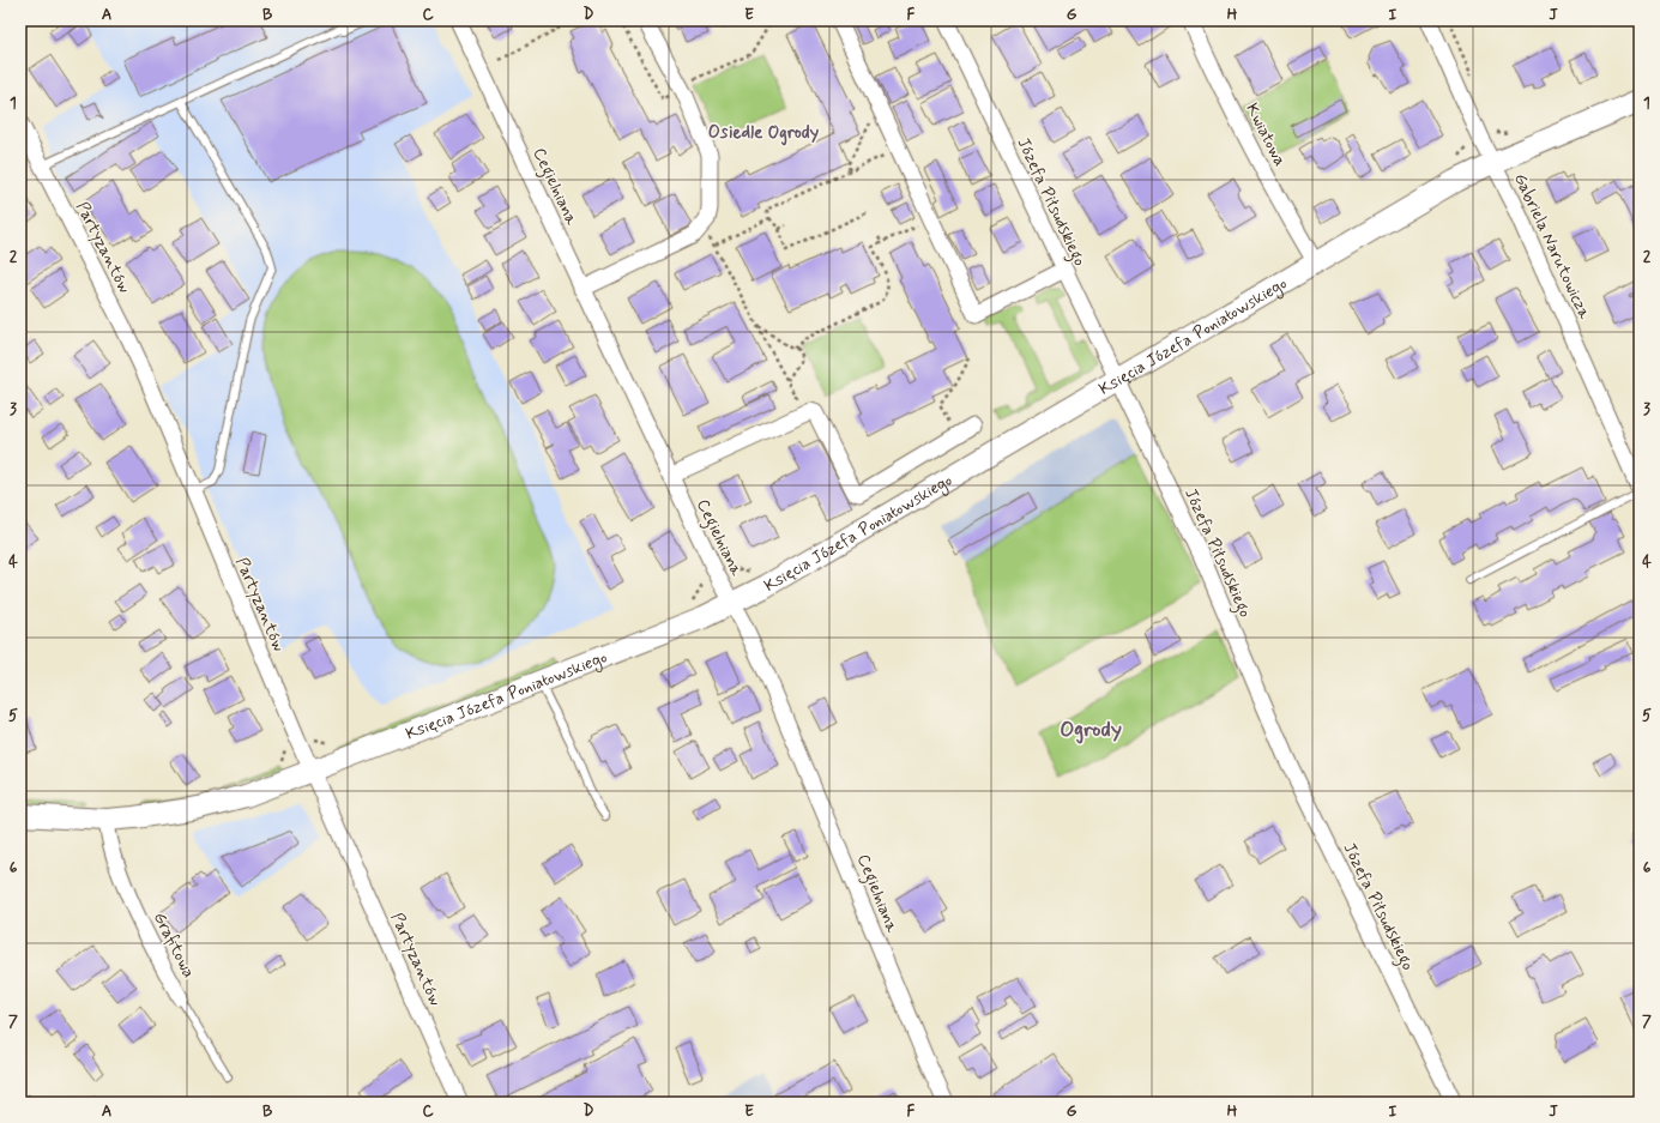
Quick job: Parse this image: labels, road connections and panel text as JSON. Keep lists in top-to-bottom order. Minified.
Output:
{"streets":{"street":["Kwiatowa","Cegielniana","Józefa Piłsudskiego","Gabriela Narutowicza","Partyzantów","Księcia Józefa Poniatowskiego","Grafitowa"]},"crossings":[["Kwiatowa","Księcia Józefa Poniatowskiego"],["Cegielniana","Księcia Józefa Poniatowskiego"],["Józefa Piłsudskiego","Księcia Józefa Poniatowskiego"],["Gabriela Narutowicza","Księcia Józefa Poniatowskiego"],["Partyzantów","Księcia Józefa Poniatowskiego"],["Księcia Józefa Poniatowskiego","Grafitowa"]],"districts":["Osiedle Ogrody","Ogrody"],"grid":{"columns":["A","B","C","D","E","F","G","H","I","J"],"rows":["1","2","3","4","5","6","7"]}}
